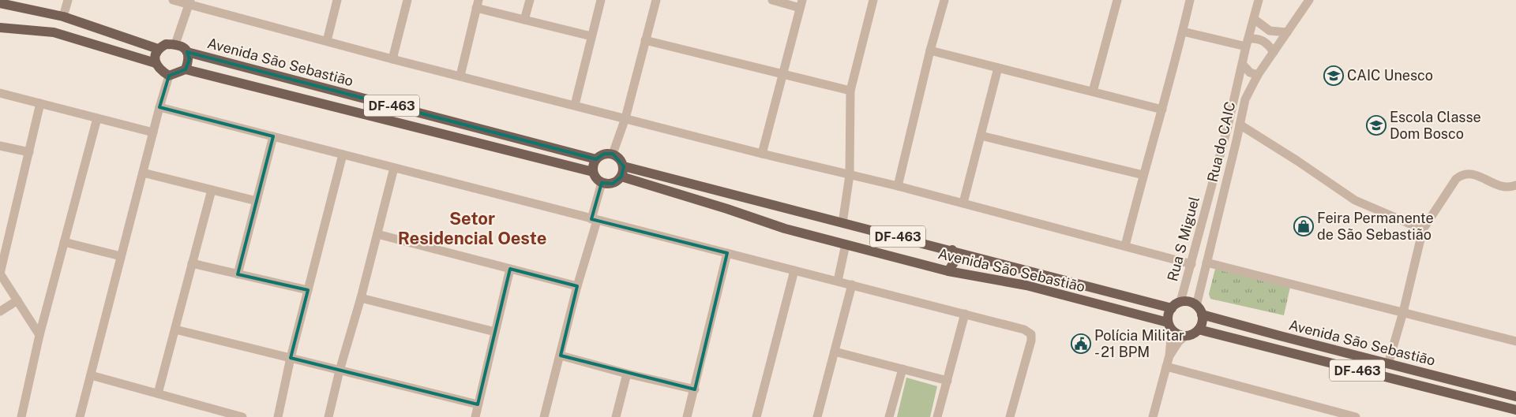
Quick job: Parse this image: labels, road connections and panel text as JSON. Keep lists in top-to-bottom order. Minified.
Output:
{"streets":{"main road":["Avenida São Sebastião","DF-463"],"street":["Rua do CAIC","Rua S Miguel"]},"crossings":[["Avenida São Sebastião","DF-463"],["Avenida São Sebastião","Rua do CAIC"],["Avenida São Sebastião","Rua S Miguel"],["DF-463","Rua do CAIC"],["DF-463","Rua S Miguel"],["Rua do CAIC","Rua S Miguel"]],"districts":["Setor Residencial Oeste"],"places":{"school or university":["CAIC Unesco","Escola Classe Dom Bosco"],"shop":["Feira Permanente de São Sebastião"],"public building":["Polícia Militar - 21 BPM"]}}
